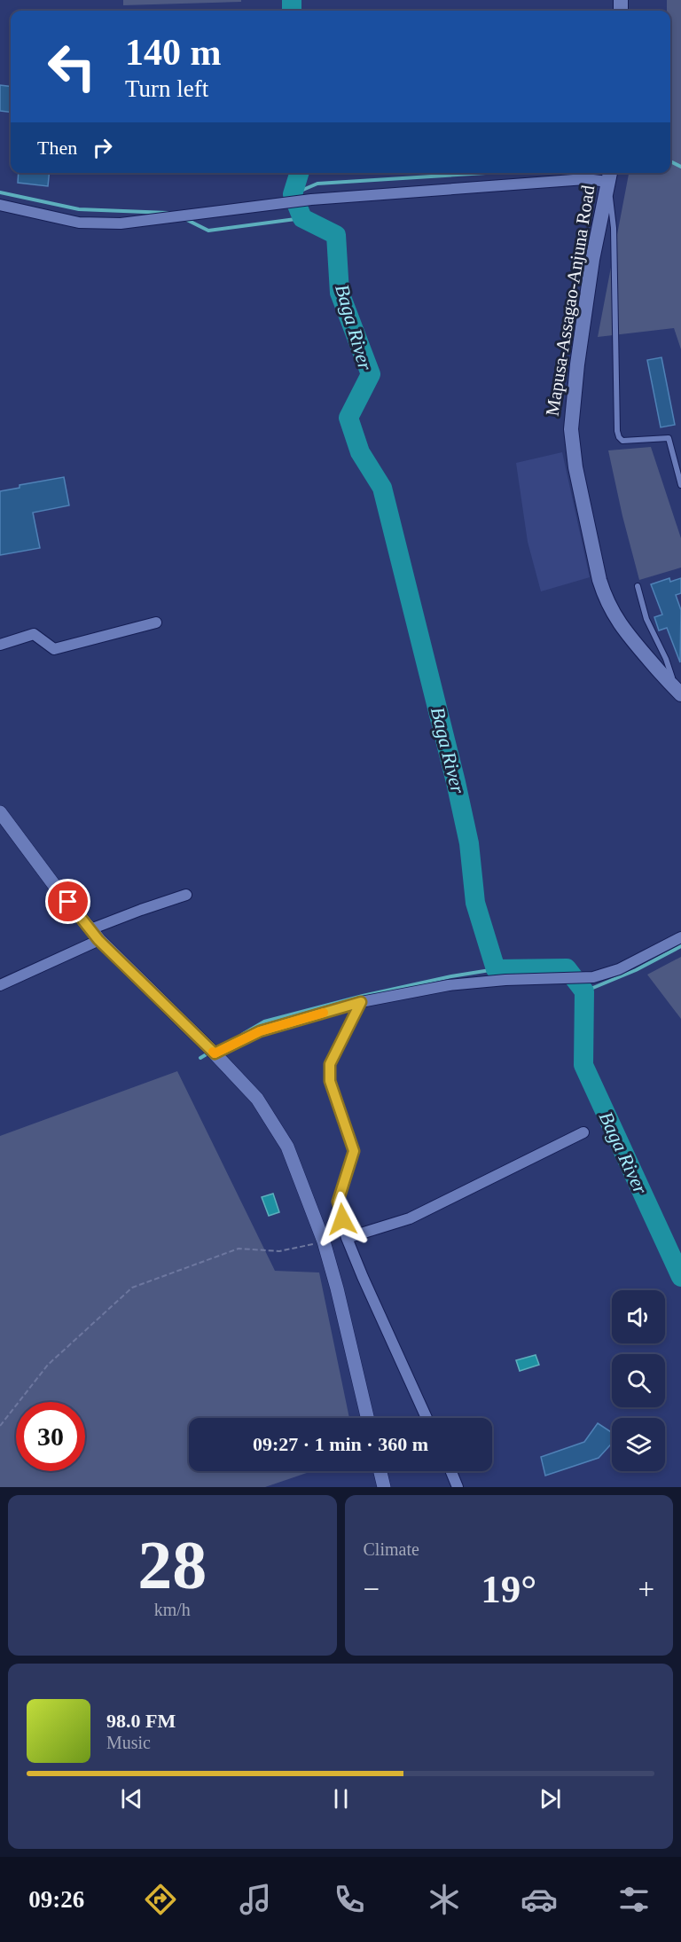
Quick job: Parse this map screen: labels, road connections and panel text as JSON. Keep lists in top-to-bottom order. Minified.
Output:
{"streets":{"main road":["Mapusa-Assagao-Anjuna Road"]},"water":["Baga River"],"page":{"turn":["140 m","Turn left"],"then":"Then","limit":"30","trip":"09:27 · 1 min · 360 m","tile":[["28","km/h"],"Climate"],"heat":["−","19°","+"],"song":["98.0 FM","Music"],"tabs":"09:26"}}
